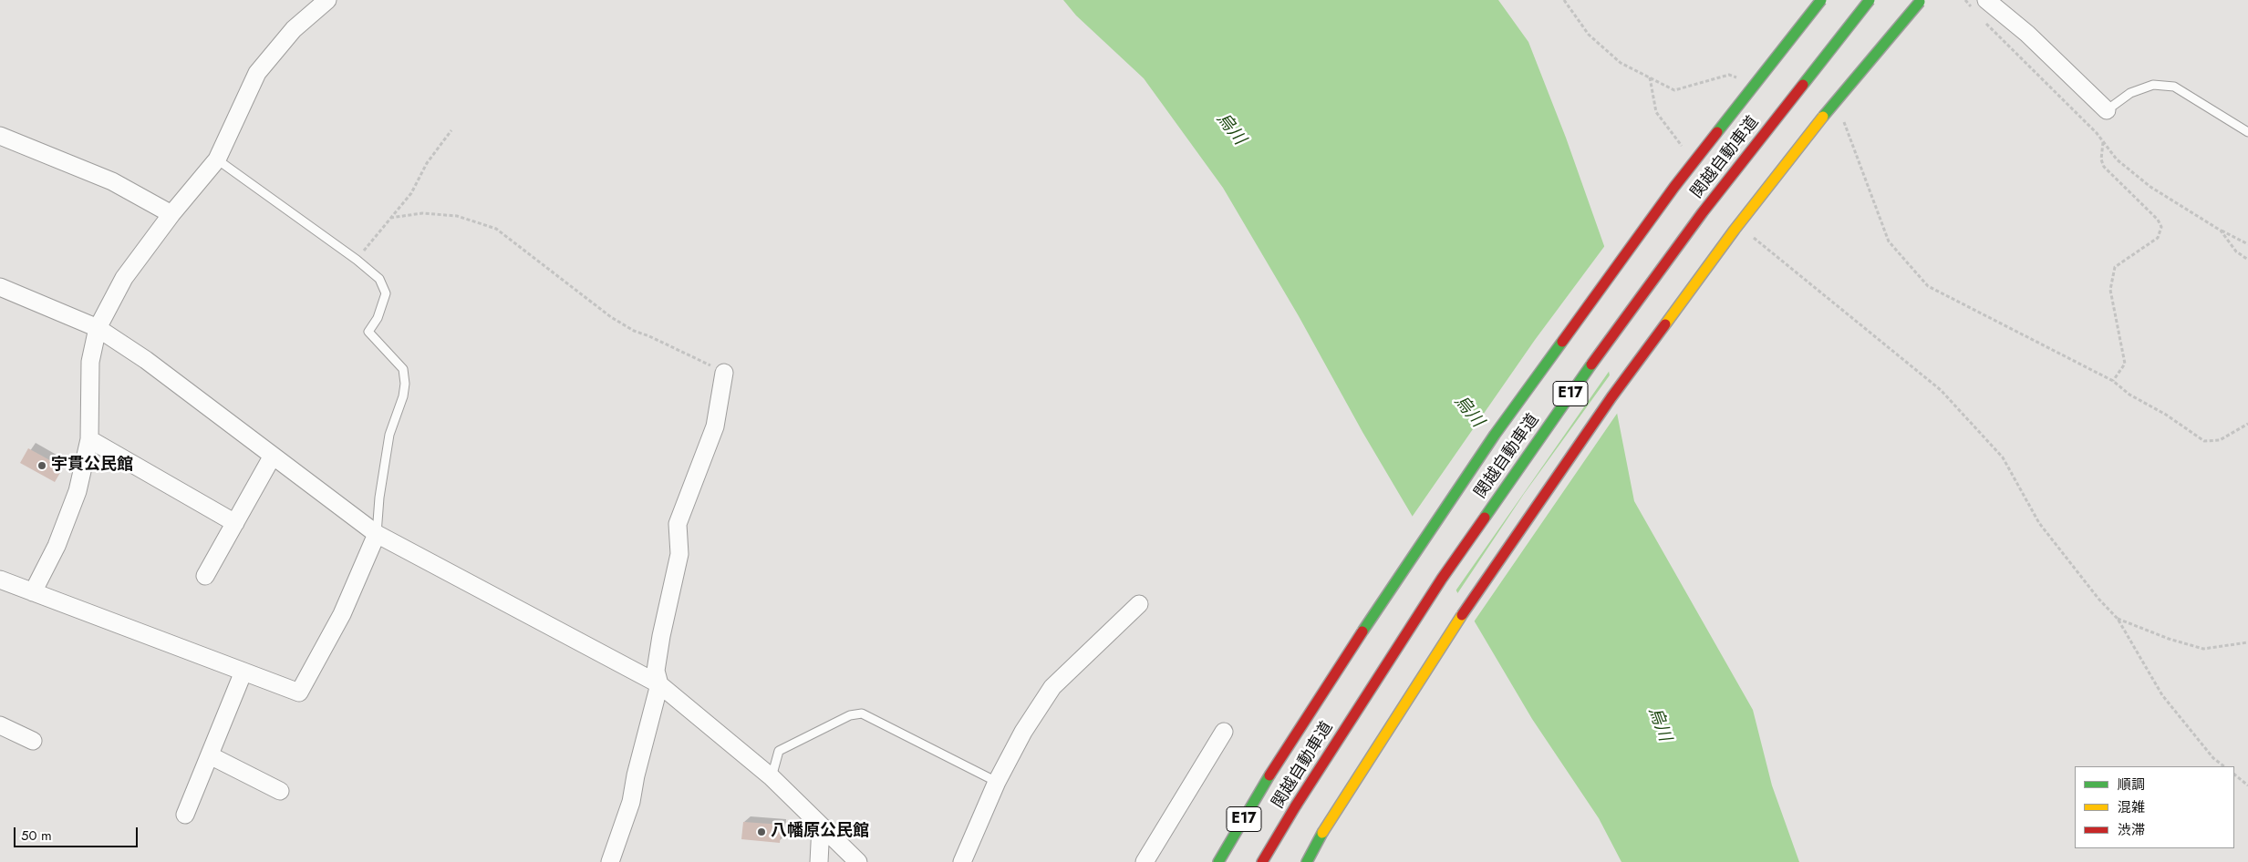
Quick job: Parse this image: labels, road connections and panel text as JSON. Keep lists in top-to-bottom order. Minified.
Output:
{"streets":{"main road":["関越自動車道","E17"]},"water":["烏川"],"places":["宇貫公民館","八幡原公民館"],"legend":["順調","混雑","渋滞"],"scale_bar":"50 m"}
